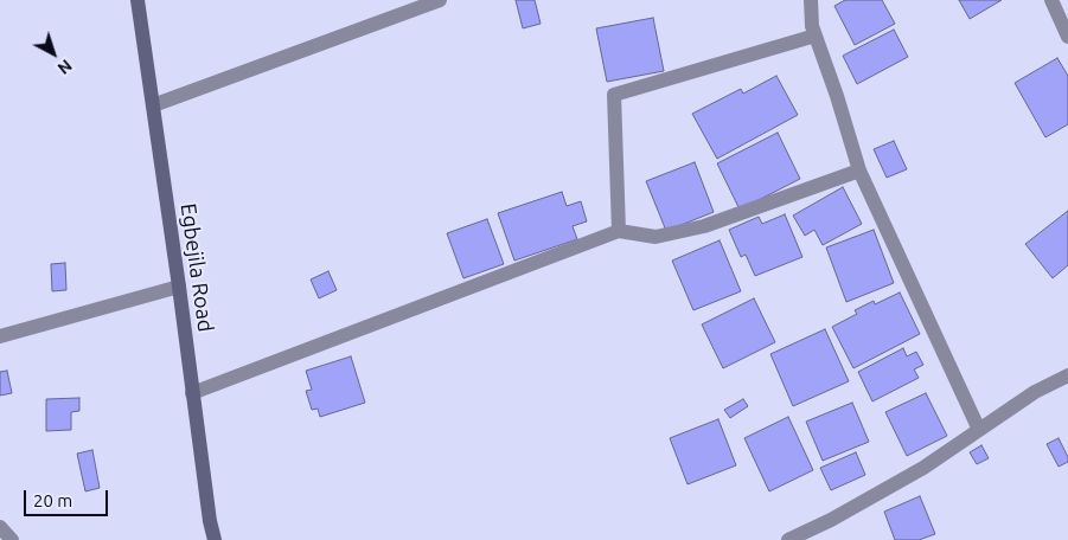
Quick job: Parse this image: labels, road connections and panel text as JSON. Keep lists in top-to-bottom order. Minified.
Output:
{"streets":{"street":["Egbejila Road"]},"scale_bar":"20 m","north":"bottom right"}
